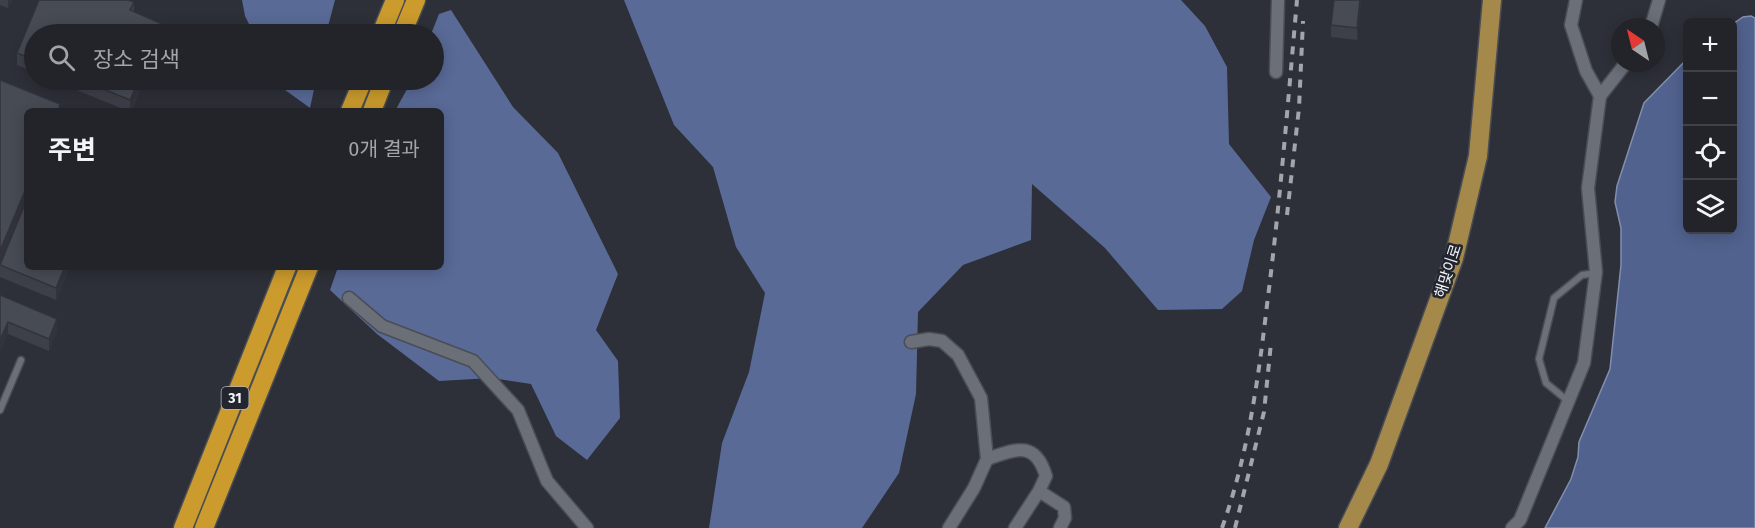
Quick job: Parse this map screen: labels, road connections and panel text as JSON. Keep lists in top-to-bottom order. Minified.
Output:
{"streets":{"highway":["31"],"main road":["해맞이로"]},"north":"top left","page":{"map_buttons":["+","−"],"search":"장소 검색","heading":["주변","0개 결과"]}}
